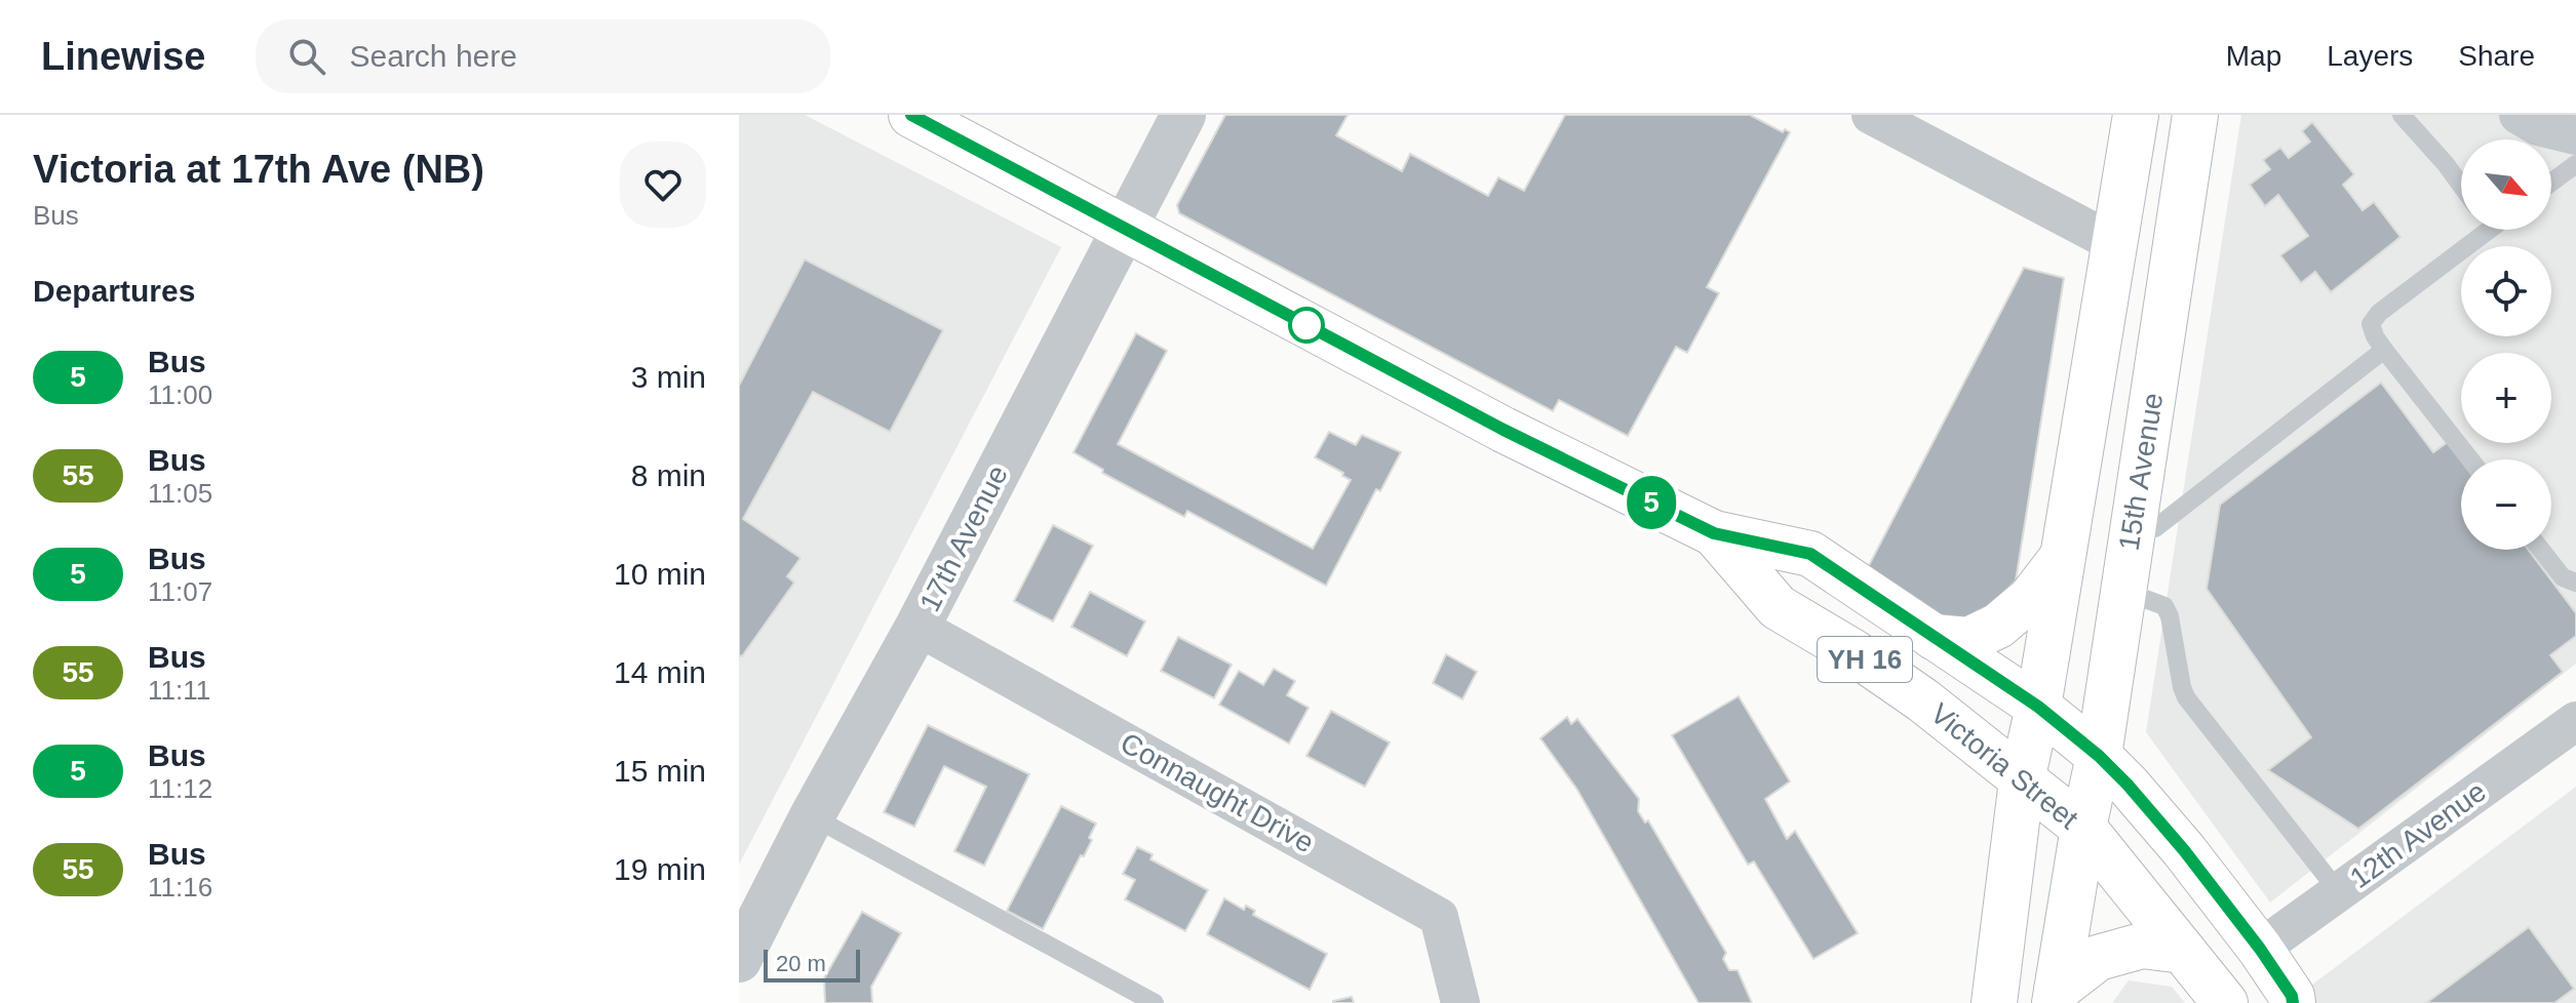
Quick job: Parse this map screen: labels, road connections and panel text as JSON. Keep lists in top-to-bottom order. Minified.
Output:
{"streets":{"main road":["15th Avenue","YH 16","Victoria Street"],"street":["17th Avenue","Connaught Drive","12th Avenue"]},"crossings":[["15th Avenue","Victoria Street"],["17th Avenue","Victoria Street"],["17th Avenue","Connaught Drive"],["Victoria Street","12th Avenue"]],"lines":["bus line 5"],"scale_bar":"20 m","north":"bottom right","page":{"header":"Linewise","search":"Search here","nav":["Map","Layers","Share"],"heading":[["Victoria at 17th Ave (NB)","Bus"],"Departures"],"on_map":"5","map_buttons":["+","−"],"list":[{"mark":"5","name":"Bus","note":"11:00","value":"3 min"},{"mark":"55","name":"Bus","note":"11:05","value":"8 min"},{"mark":"5","name":"Bus","note":"11:07","value":"10 min"},{"mark":"55","name":"Bus","note":"11:11","value":"14 min"},{"mark":"5","name":"Bus","note":"11:12","value":"15 min"},{"mark":"55","name":"Bus","note":"11:16","value":"19 min"}],"scale":"20 m"}}
